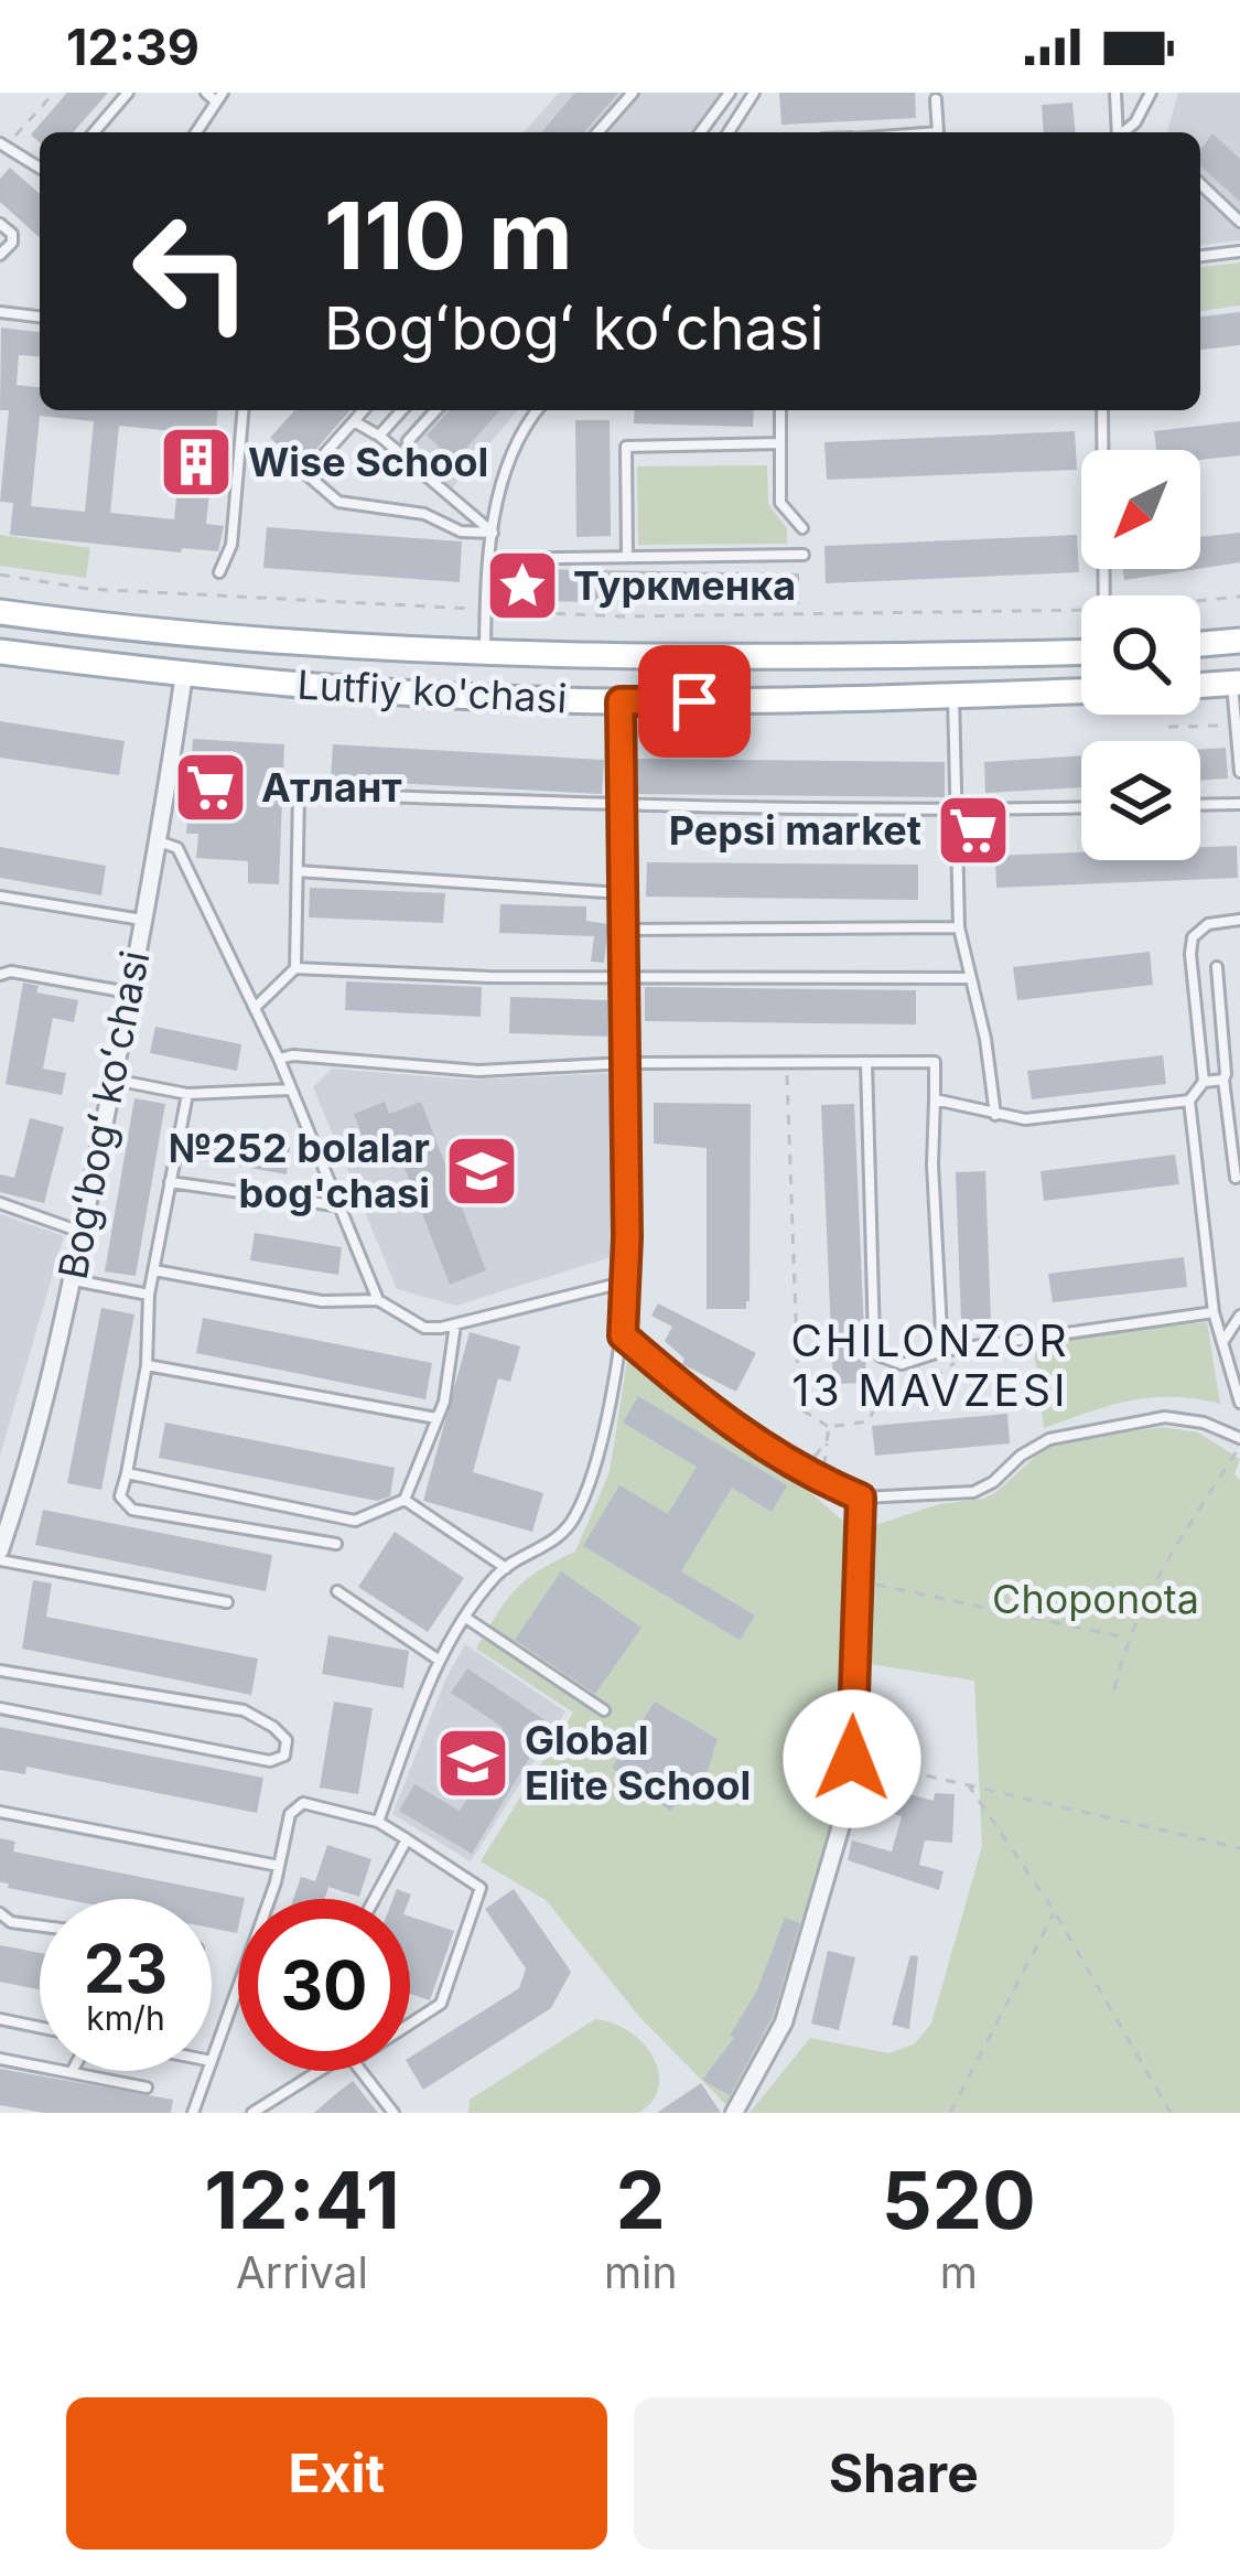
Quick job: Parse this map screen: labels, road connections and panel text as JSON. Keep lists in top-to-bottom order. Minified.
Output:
{"streets":{"main road":["Lutfiy ko'chasi"],"street":["Bogʻbogʻ koʻchasi"]},"crossings":[["Lutfiy ko'chasi","Bogʻbogʻ koʻchasi"]],"districts":["CHILONZOR 13 MAVZESI"],"parks":["Choponota"],"places":{"building":["Wise School"],"place":["Туркменка"],"supermarket":["Атлант","Pepsi market"],"school or university":["№252 bolalar bog'chasi","Global Elite School"]},"north":"bottom left","page":{"status":"12:39","turn":["110 m","Bogʻbogʻ koʻchasi"],"speed":"23 km/h","limit":"30","eta":["12:41","Arrival","2","min","520","m"],"buttons":["Exit","Share"]}}
